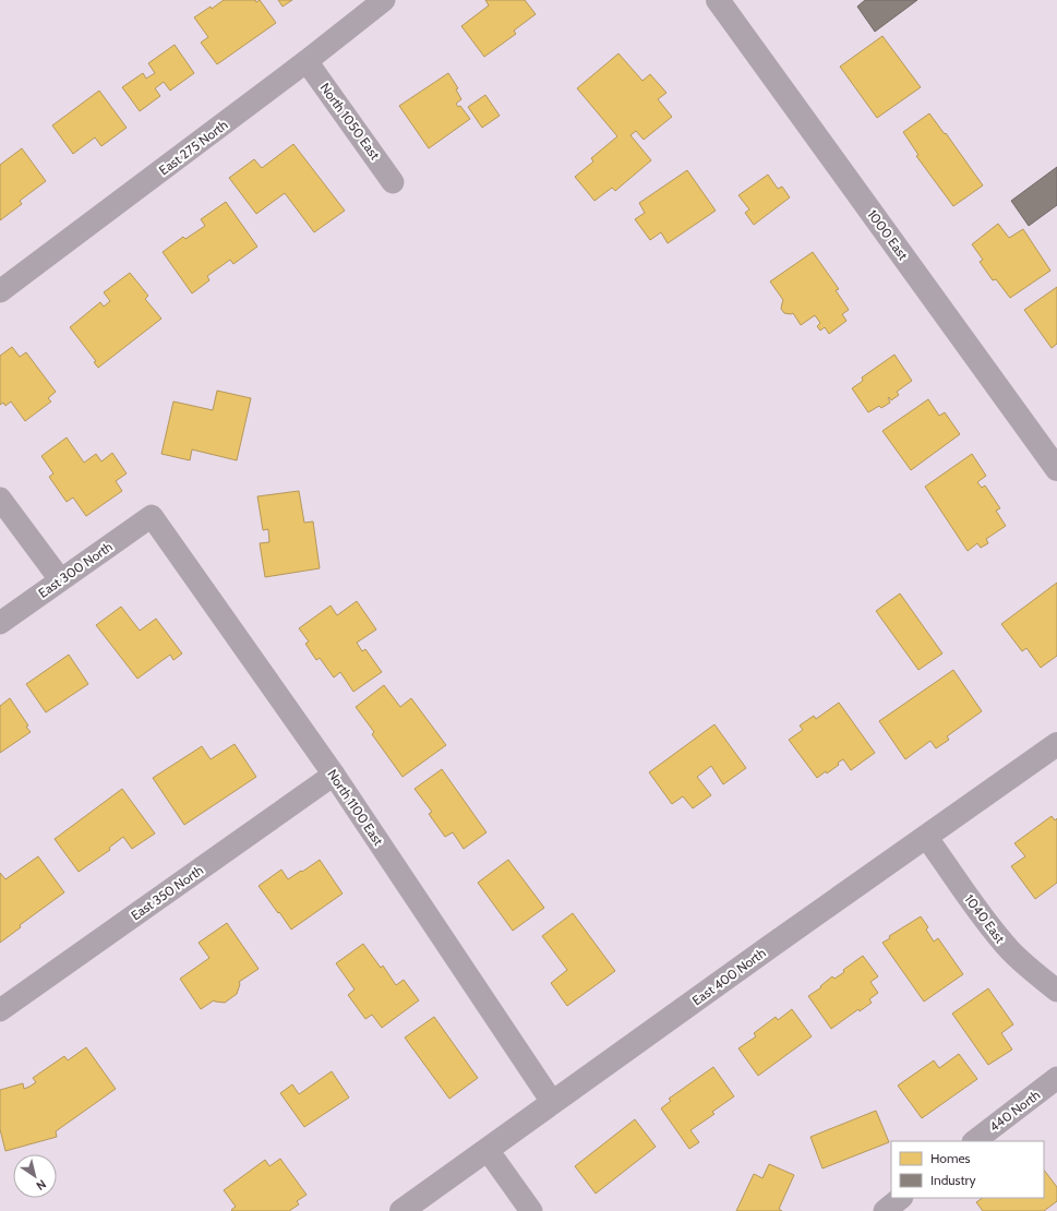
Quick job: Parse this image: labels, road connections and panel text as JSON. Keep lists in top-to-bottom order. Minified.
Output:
{"streets":{"street":["North 1050 East","East 275 North","1000 East","East 300 North","North 1100 East","East 350 North","1040 East","East 400 North","440 North"]},"crossings":[["North 1050 East","East 275 North"],["East 300 North","North 1100 East"],["North 1100 East","East 350 North"],["North 1100 East","East 400 North"],["1040 East","East 400 North"]],"legend":["Homes","Industry"],"north":"bottom right"}
